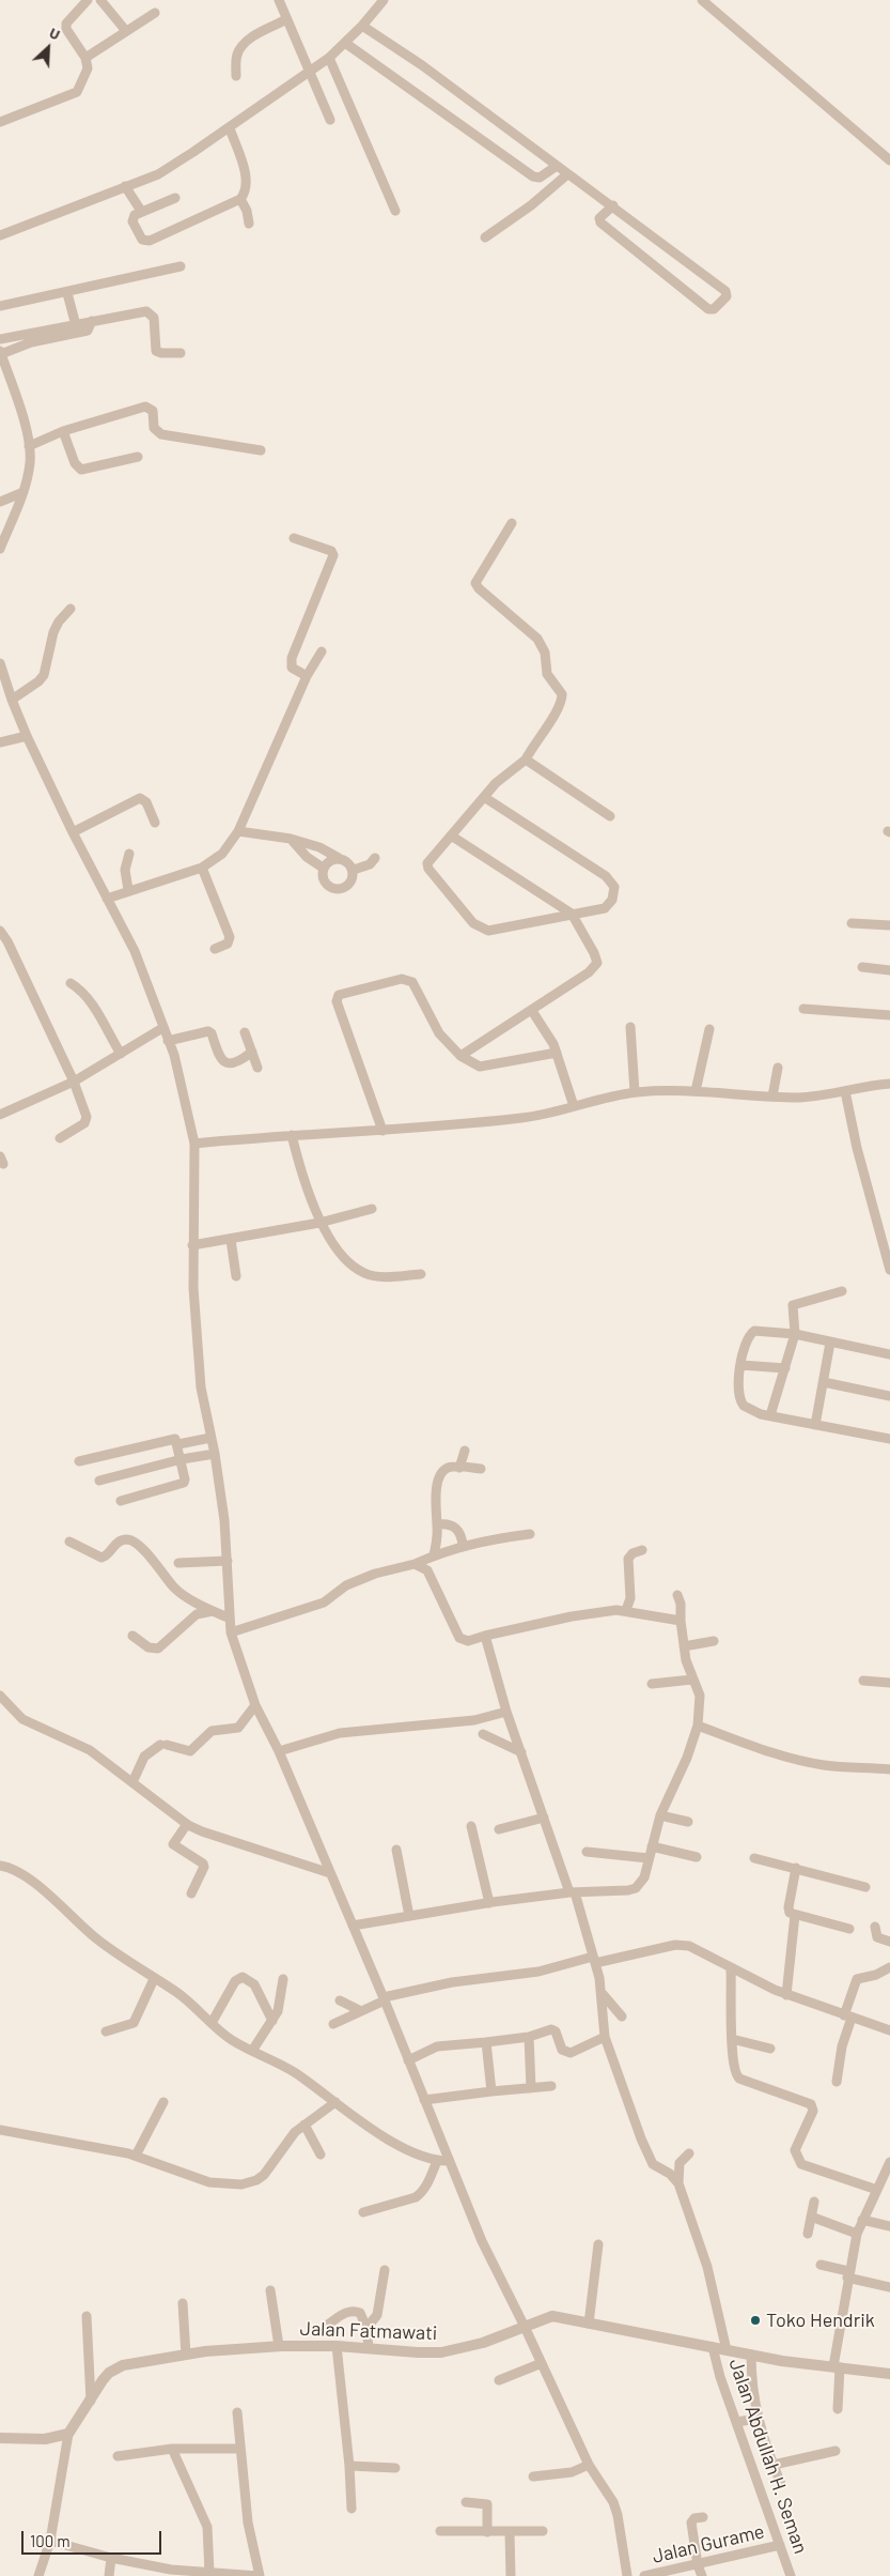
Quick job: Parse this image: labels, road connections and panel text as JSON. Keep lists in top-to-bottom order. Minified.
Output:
{"streets":{"street":["Jalan Fatmawati","Jalan Abdullah H. Seman","Jalan Gurame"]},"crossings":[["Jalan Fatmawati","Jalan Abdullah H. Seman"],["Jalan Abdullah H. Seman","Jalan Gurame"]],"places":["Toko Hendrik"],"scale_bar":"100 m","north":"top right"}
